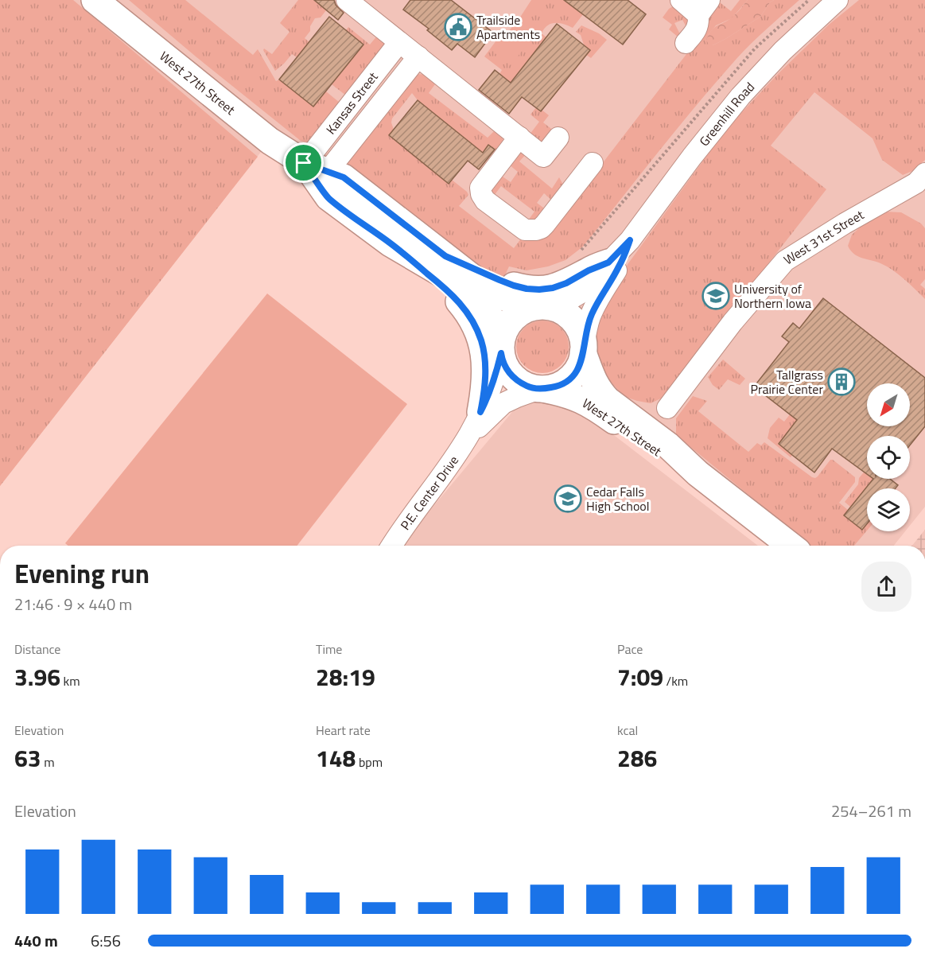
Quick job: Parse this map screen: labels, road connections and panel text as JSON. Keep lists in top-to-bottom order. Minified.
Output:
{"streets":{"main road":["West 27th Street"],"street":["Kansas Street","Greenhill Road","West 31st Street","P.E. Center Drive"]},"crossings":[["West 27th Street","Kansas Street"],["West 27th Street","Greenhill Road"],["West 27th Street","P.E. Center Drive"],["Greenhill Road","P.E. Center Drive"]],"places":{"public building":["Trailside Apartments"],"school or university":["University of Northern Iowa","Cedar Falls High School"],"building":["Tallgrass Prairie Center"]},"north":"bottom left","page":{"heading":["Evening run","21:46 · 9 × 440 m"],"stats":[["Distance","3.96 km"],["Time","28:19"],["Pace","7:09 /km"],["Elevation","63 m"],["Heart rate","148 bpm"],["kcal","286"]],"chart":["Elevation","254–261 m"],"list":[{"name":"440 m","note":"6:56"}]}}
